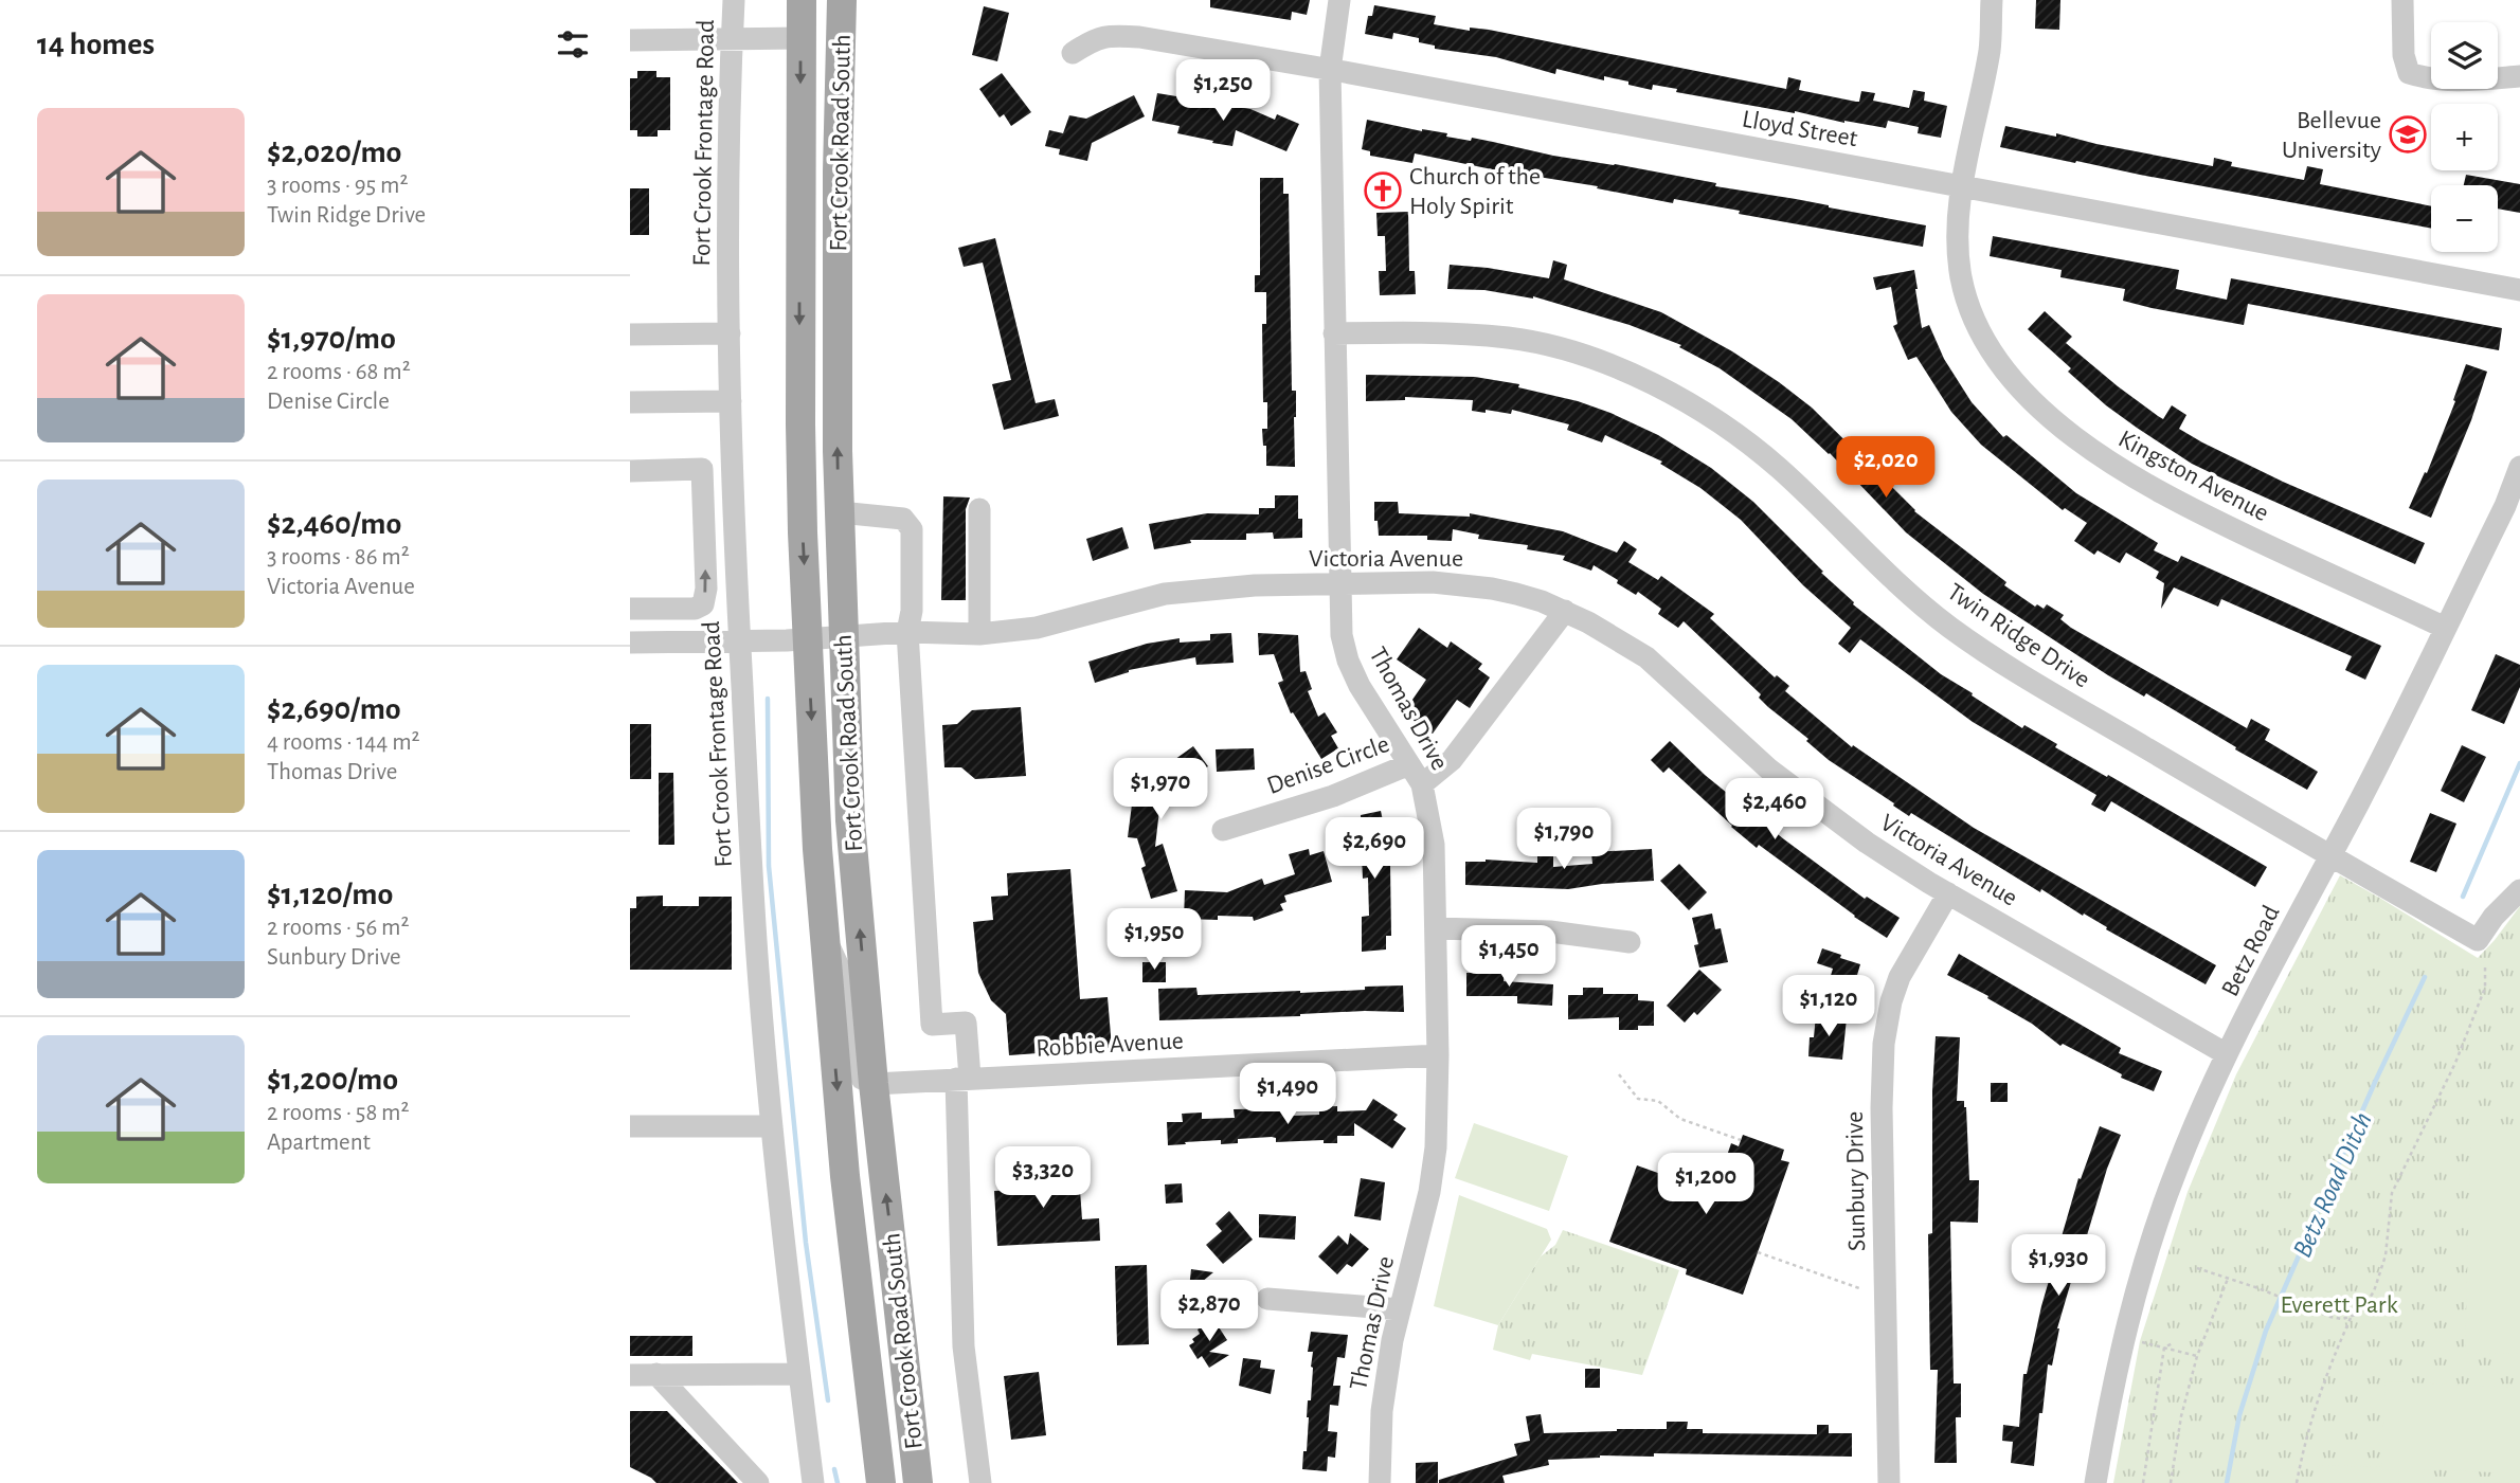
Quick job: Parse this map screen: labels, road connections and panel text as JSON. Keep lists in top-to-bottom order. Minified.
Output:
{"streets":{"main road":["Fort Crook Road South"],"street":["Lloyd Street","Fort Crook Frontage Road","Kingston Avenue","Victoria Avenue","Twin Ridge Drive","Thomas Drive","Denise Circle","Betz Road","Robbie Avenue","Sunbury Drive"]},"crossings":[["Lloyd Street","Kingston Avenue"],["Lloyd Street","Thomas Drive"],["Fort Crook Frontage Road","Victoria Avenue"],["Fort Crook Road South","Victoria Avenue"],["Fort Crook Road South","Robbie Avenue"],["Kingston Avenue","Betz Road"],["Victoria Avenue","Thomas Drive"],["Victoria Avenue","Betz Road"],["Victoria Avenue","Sunbury Drive"],["Twin Ridge Drive","Thomas Drive"],["Twin Ridge Drive","Betz Road"],["Thomas Drive","Denise Circle"],["Thomas Drive","Robbie Avenue"]],"water":["Betz Road Ditch"],"parks":["Everett Park"],"places":{"school or university":["Bellevue University"],"church":["Church of the Holy Spirit"]},"page":{"heading":"14 homes","map_buttons":["+","−"],"price":["$1,250","$2,020","$1,970","$2,460","$1,790","$2,690","$1,950","$1,450","$1,120","$1,490","$3,320","$1,200","$1,930","$2,870"],"list":[{"name":"$2,020/mo","note":"3 rooms · 95 m² · Twin Ridge Drive"},{"name":"$1,970/mo","note":"2 rooms · 68 m² · Denise Circle"},{"name":"$2,460/mo","note":"3 rooms · 86 m² · Victoria Avenue"},{"name":"$2,690/mo","note":"4 rooms · 144 m² · Thomas Drive"},{"name":"$1,120/mo","note":"2 rooms · 56 m² · Sunbury Drive"},{"name":"$1,200/mo","note":"2 rooms · 58 m² · Apartment"}]}}
